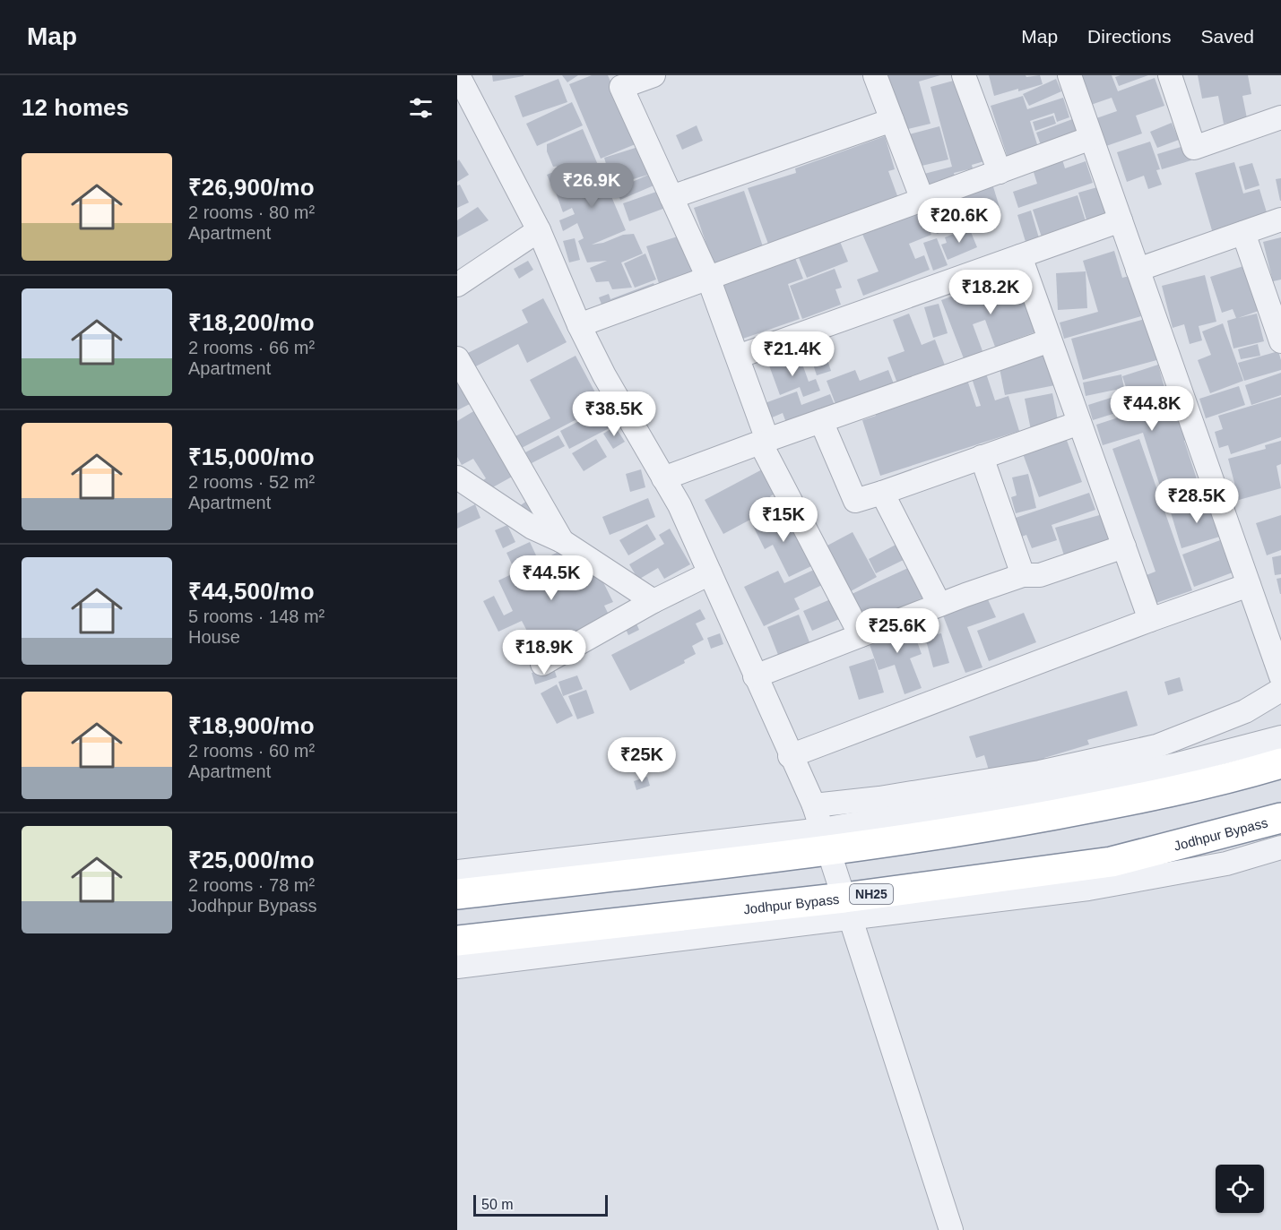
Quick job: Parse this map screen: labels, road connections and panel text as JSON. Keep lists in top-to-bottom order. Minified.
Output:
{"streets":{"highway":["Jodhpur Bypass","NH25"]},"scale_bar":"50 m","page":{"header":"Map","nav":["Map","Directions","Saved"],"heading":"12 homes","list":[{"name":"₹26,900/mo","note":"2 rooms · 80 m² · Apartment"},{"name":"₹18,200/mo","note":"2 rooms · 66 m² · Apartment"},{"name":"₹15,000/mo","note":"2 rooms · 52 m² · Apartment"},{"name":"₹44,500/mo","note":"5 rooms · 148 m² · House"},{"name":"₹18,900/mo","note":"2 rooms · 60 m² · Apartment"},{"name":"₹25,000/mo","note":"2 rooms · 78 m² · Jodhpur Bypass"}],"price":["₹26.9K","₹20.6K","₹18.2K","₹21.4K","₹44.8K","₹38.5K","₹28.5K","₹15K","₹44.5K","₹25.6K","₹18.9K","₹25K"],"scale":"50 m"}}
